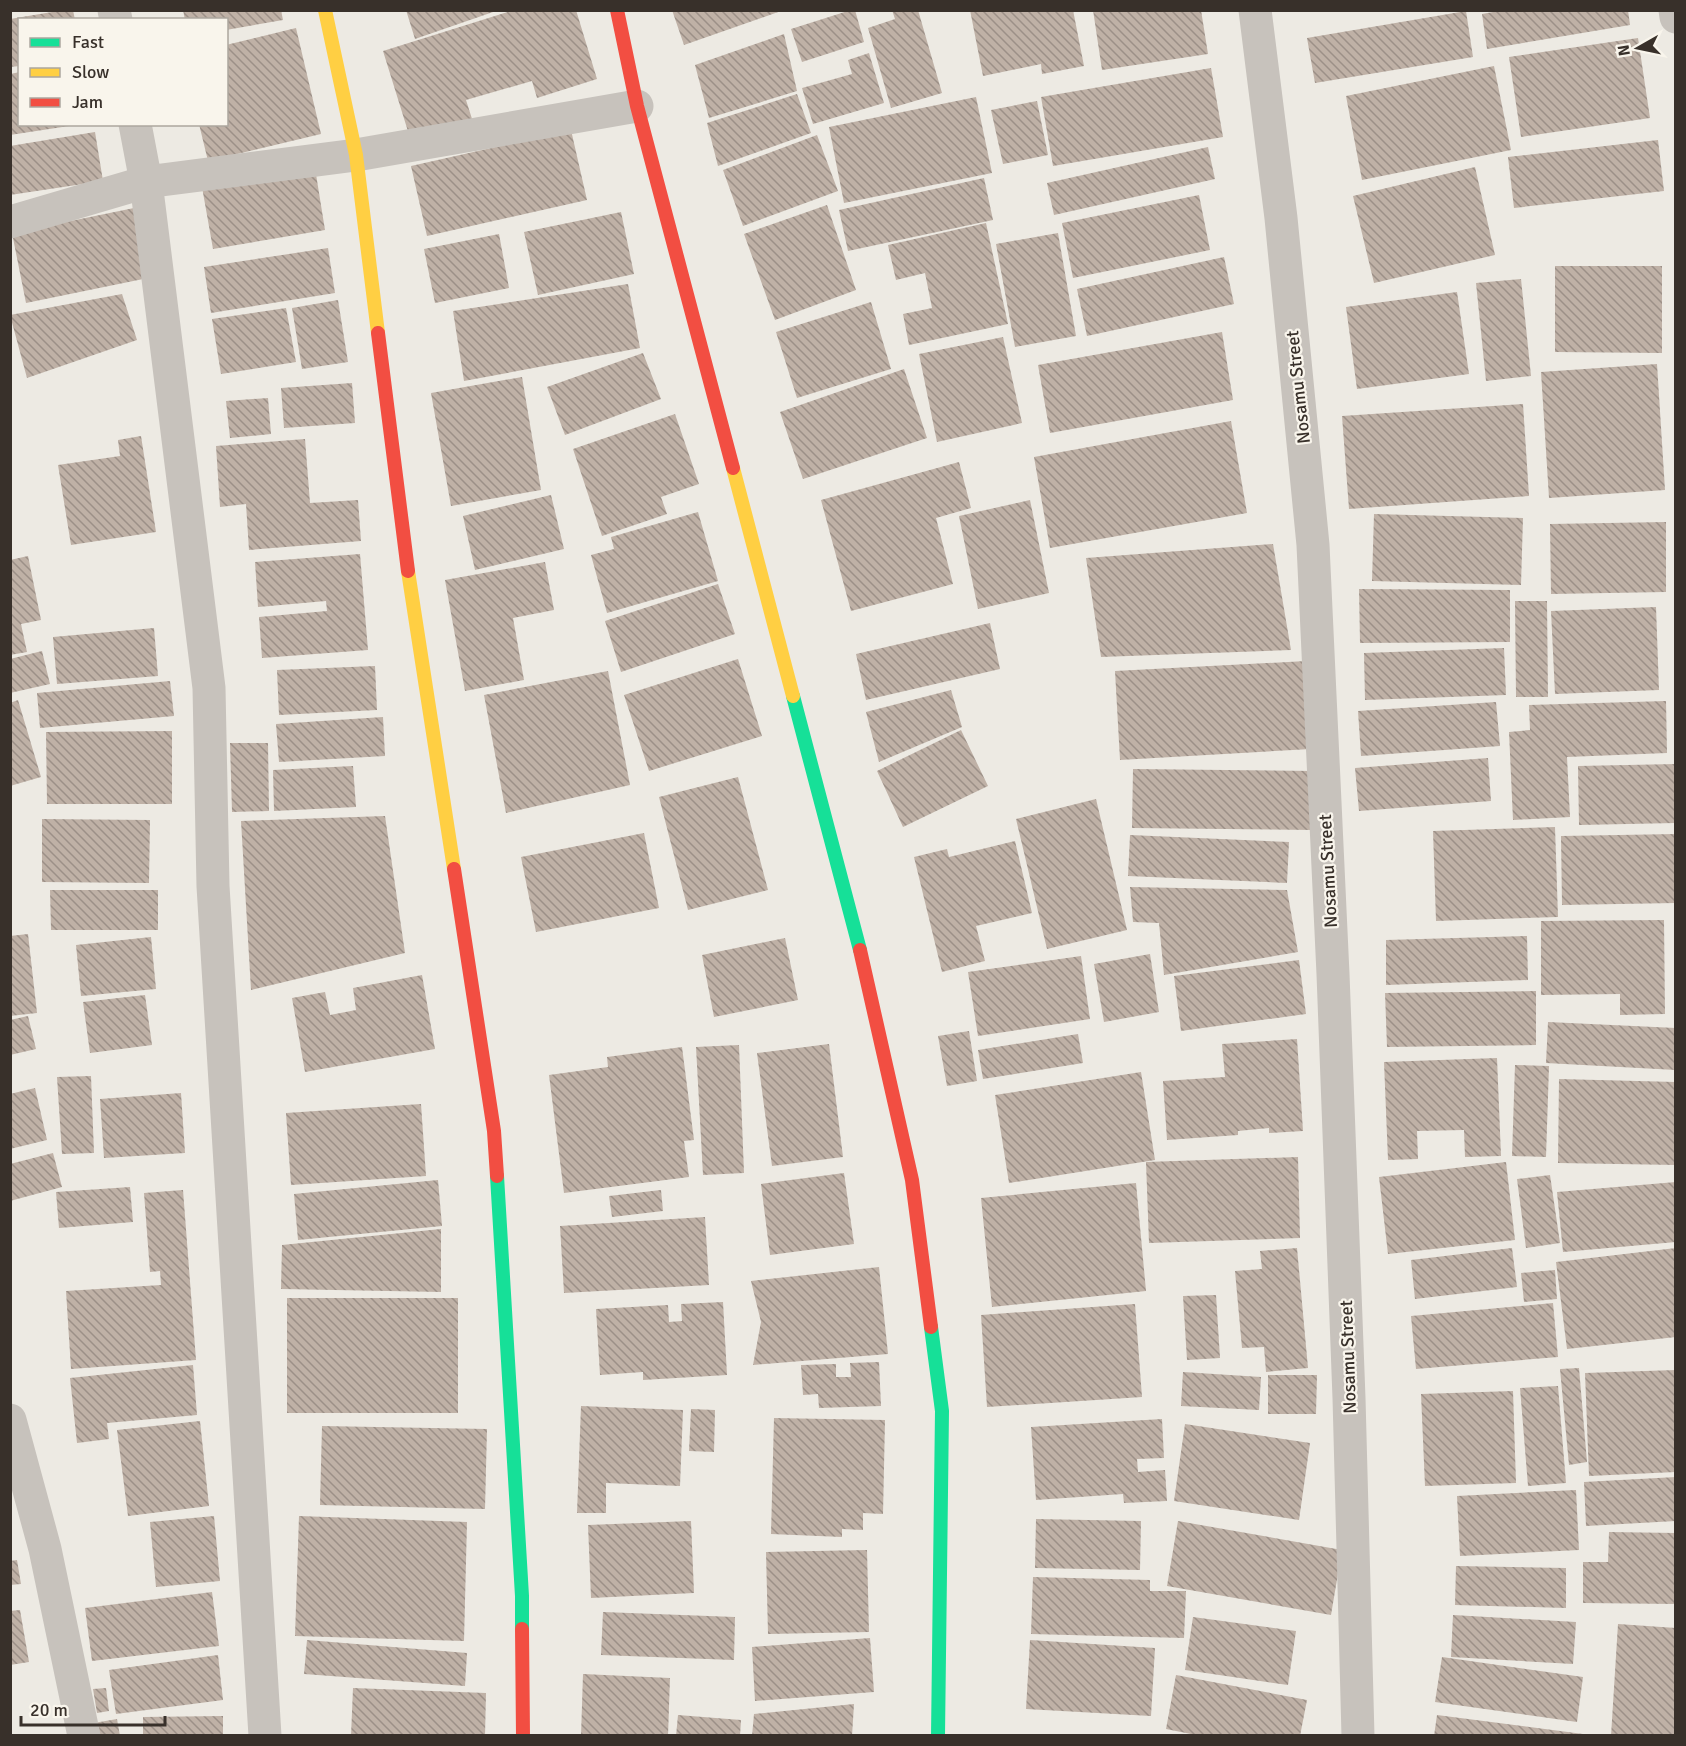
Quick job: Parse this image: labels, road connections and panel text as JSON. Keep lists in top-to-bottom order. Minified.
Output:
{"streets":{"street":["Nosamu Street"]},"legend":["Fast","Slow","Jam"],"scale_bar":"20 m","north":"left"}
